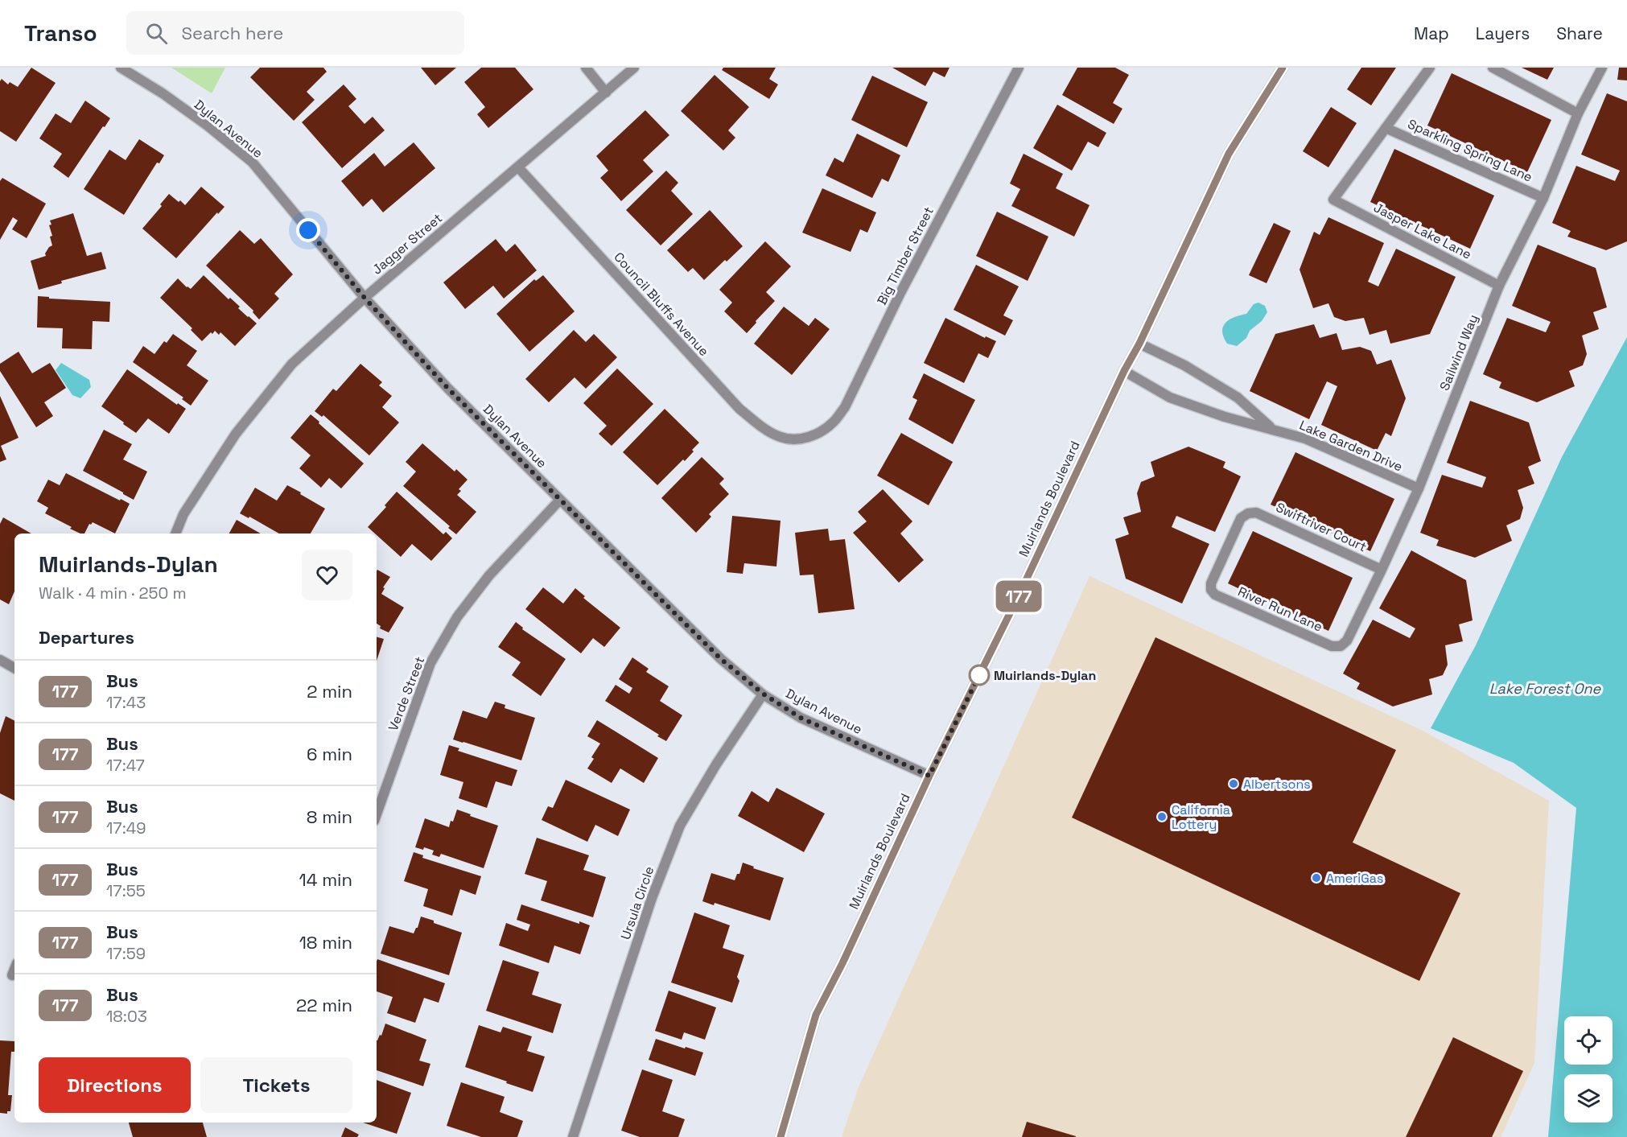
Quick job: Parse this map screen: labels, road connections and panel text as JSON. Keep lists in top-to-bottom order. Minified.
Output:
{"streets":{"main road":["Muirlands Boulevard"],"street":["Dylan Avenue","Sparkling Spring Lane","Jasper Lake Lane","Jagger Street","Big Timber Street","Council Bluffs Avenue","Sailwind Way","Lake Garden Drive","Swiftriver Court","River Run Lane","Verde Street","Ursula Circle"]},"crossings":[["Dylan Avenue","Jagger Street"],["Dylan Avenue","Muirlands Boulevard"],["Dylan Avenue","Verde Street"],["Dylan Avenue","Ursula Circle"],["Sparkling Spring Lane","Jasper Lake Lane"],["Sparkling Spring Lane","Sailwind Way"],["Jasper Lake Lane","Sailwind Way"],["Jagger Street","Council Bluffs Avenue"],["Big Timber Street","Council Bluffs Avenue"],["Sailwind Way","Lake Garden Drive"],["Sailwind Way","Swiftriver Court"],["Sailwind Way","River Run Lane"],["Lake Garden Drive","Muirlands Boulevard"],["Swiftriver Court","River Run Lane"]],"water":["Lake Forest One"],"places":["Muirlands-Dylan","Albertsons","California Lottery","AmeriGas"],"lines":["bus line 177"],"page":{"header":"Transo","search":"Search here","nav":["Map","Layers","Share"],"on_map":"177","heading":[["Muirlands-Dylan","Walk · 4 min · 250 m"],"Departures"],"list":[{"mark":"177","name":"Bus","note":"17:43","value":"2 min"},{"mark":"177","name":"Bus","note":"17:47","value":"6 min"},{"mark":"177","name":"Bus","note":"17:49","value":"8 min"},{"mark":"177","name":"Bus","note":"17:55","value":"14 min"},{"mark":"177","name":"Bus","note":"17:59","value":"18 min"},{"mark":"177","name":"Bus","note":"18:03","value":"22 min"}],"buttons":["Directions","Tickets"]}}
